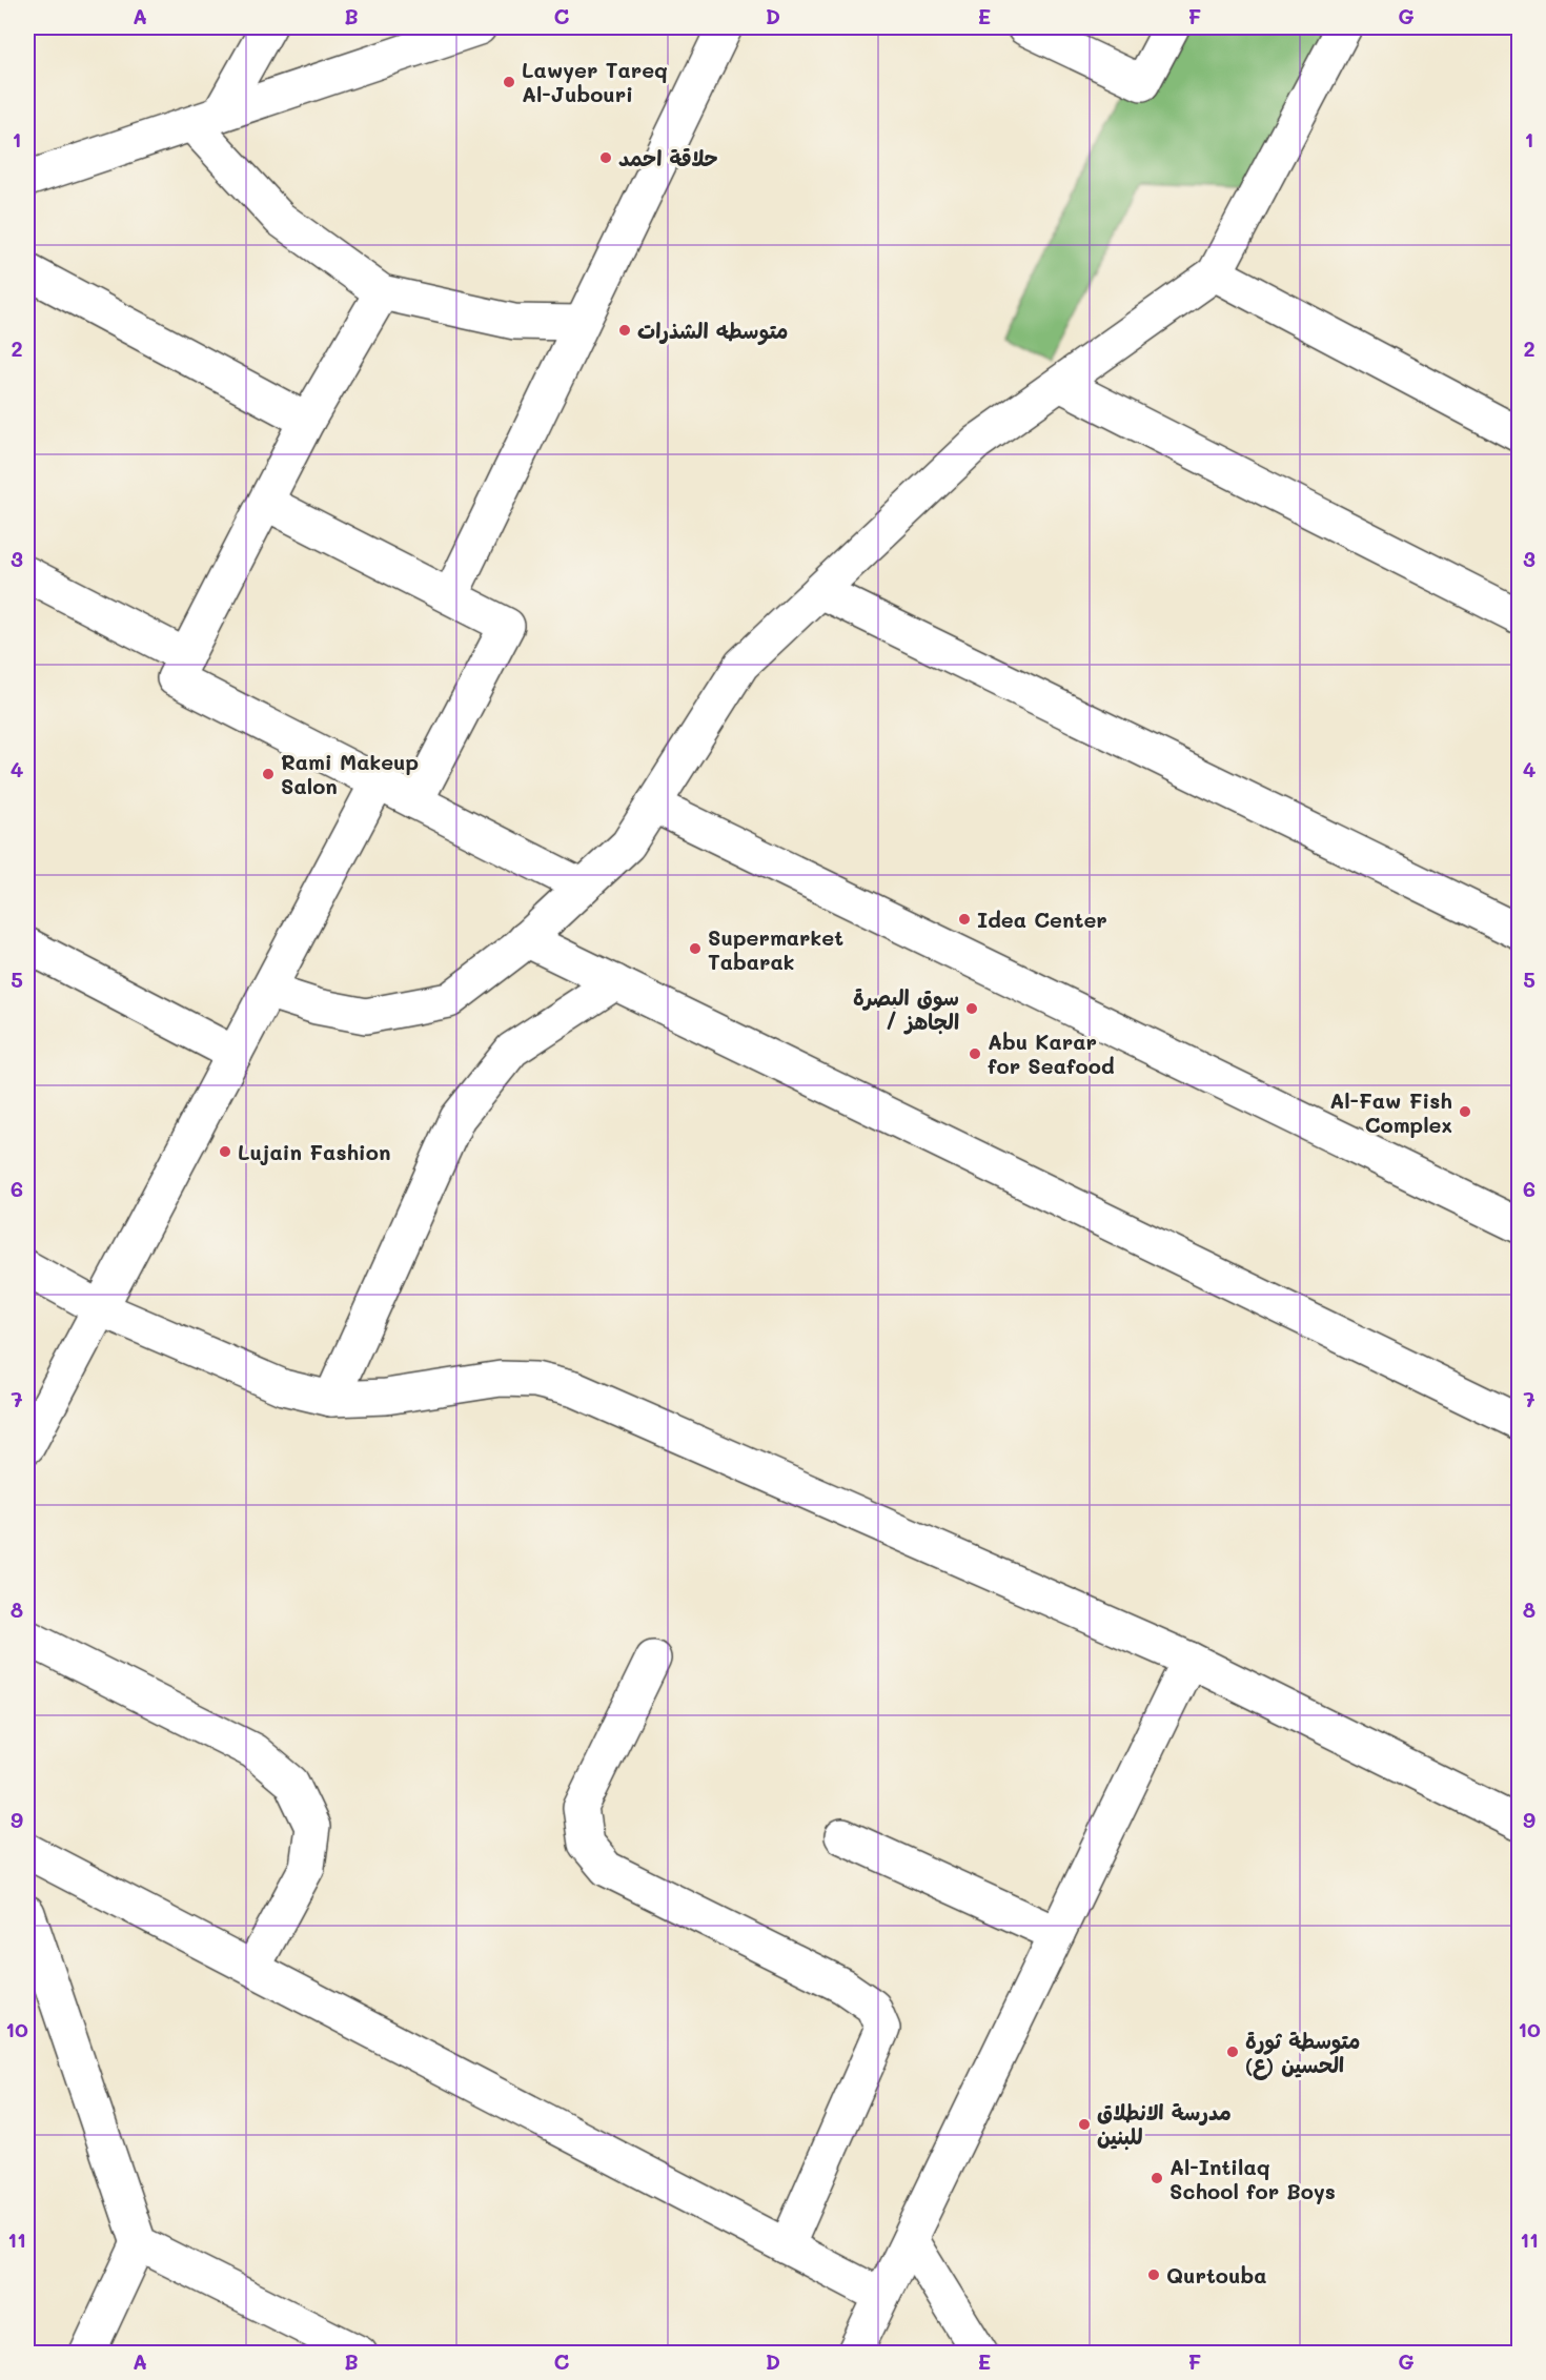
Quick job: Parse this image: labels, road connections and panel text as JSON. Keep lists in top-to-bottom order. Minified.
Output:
{"places":["Lawyer Tareq Al-Jubouri","حلاقة احمد","متوسطه الشذرات","Rami Makeup Salon","Idea Center","Supermarket Tabarak","سوق البصرة / الجاهز","Abu Karar for Seafood","Al-Faw Fish Complex","Lujain Fashion","متوسطة ثورة الحسين (ع)","مدرسة الانطلاق للبنين","Al-Intilaq School for Boys","Qurtouba"],"grid":{"columns":["A","B","C","D","E","F","G"],"rows":["1","2","3","4","5","6","7","8","9","10","11"]}}
